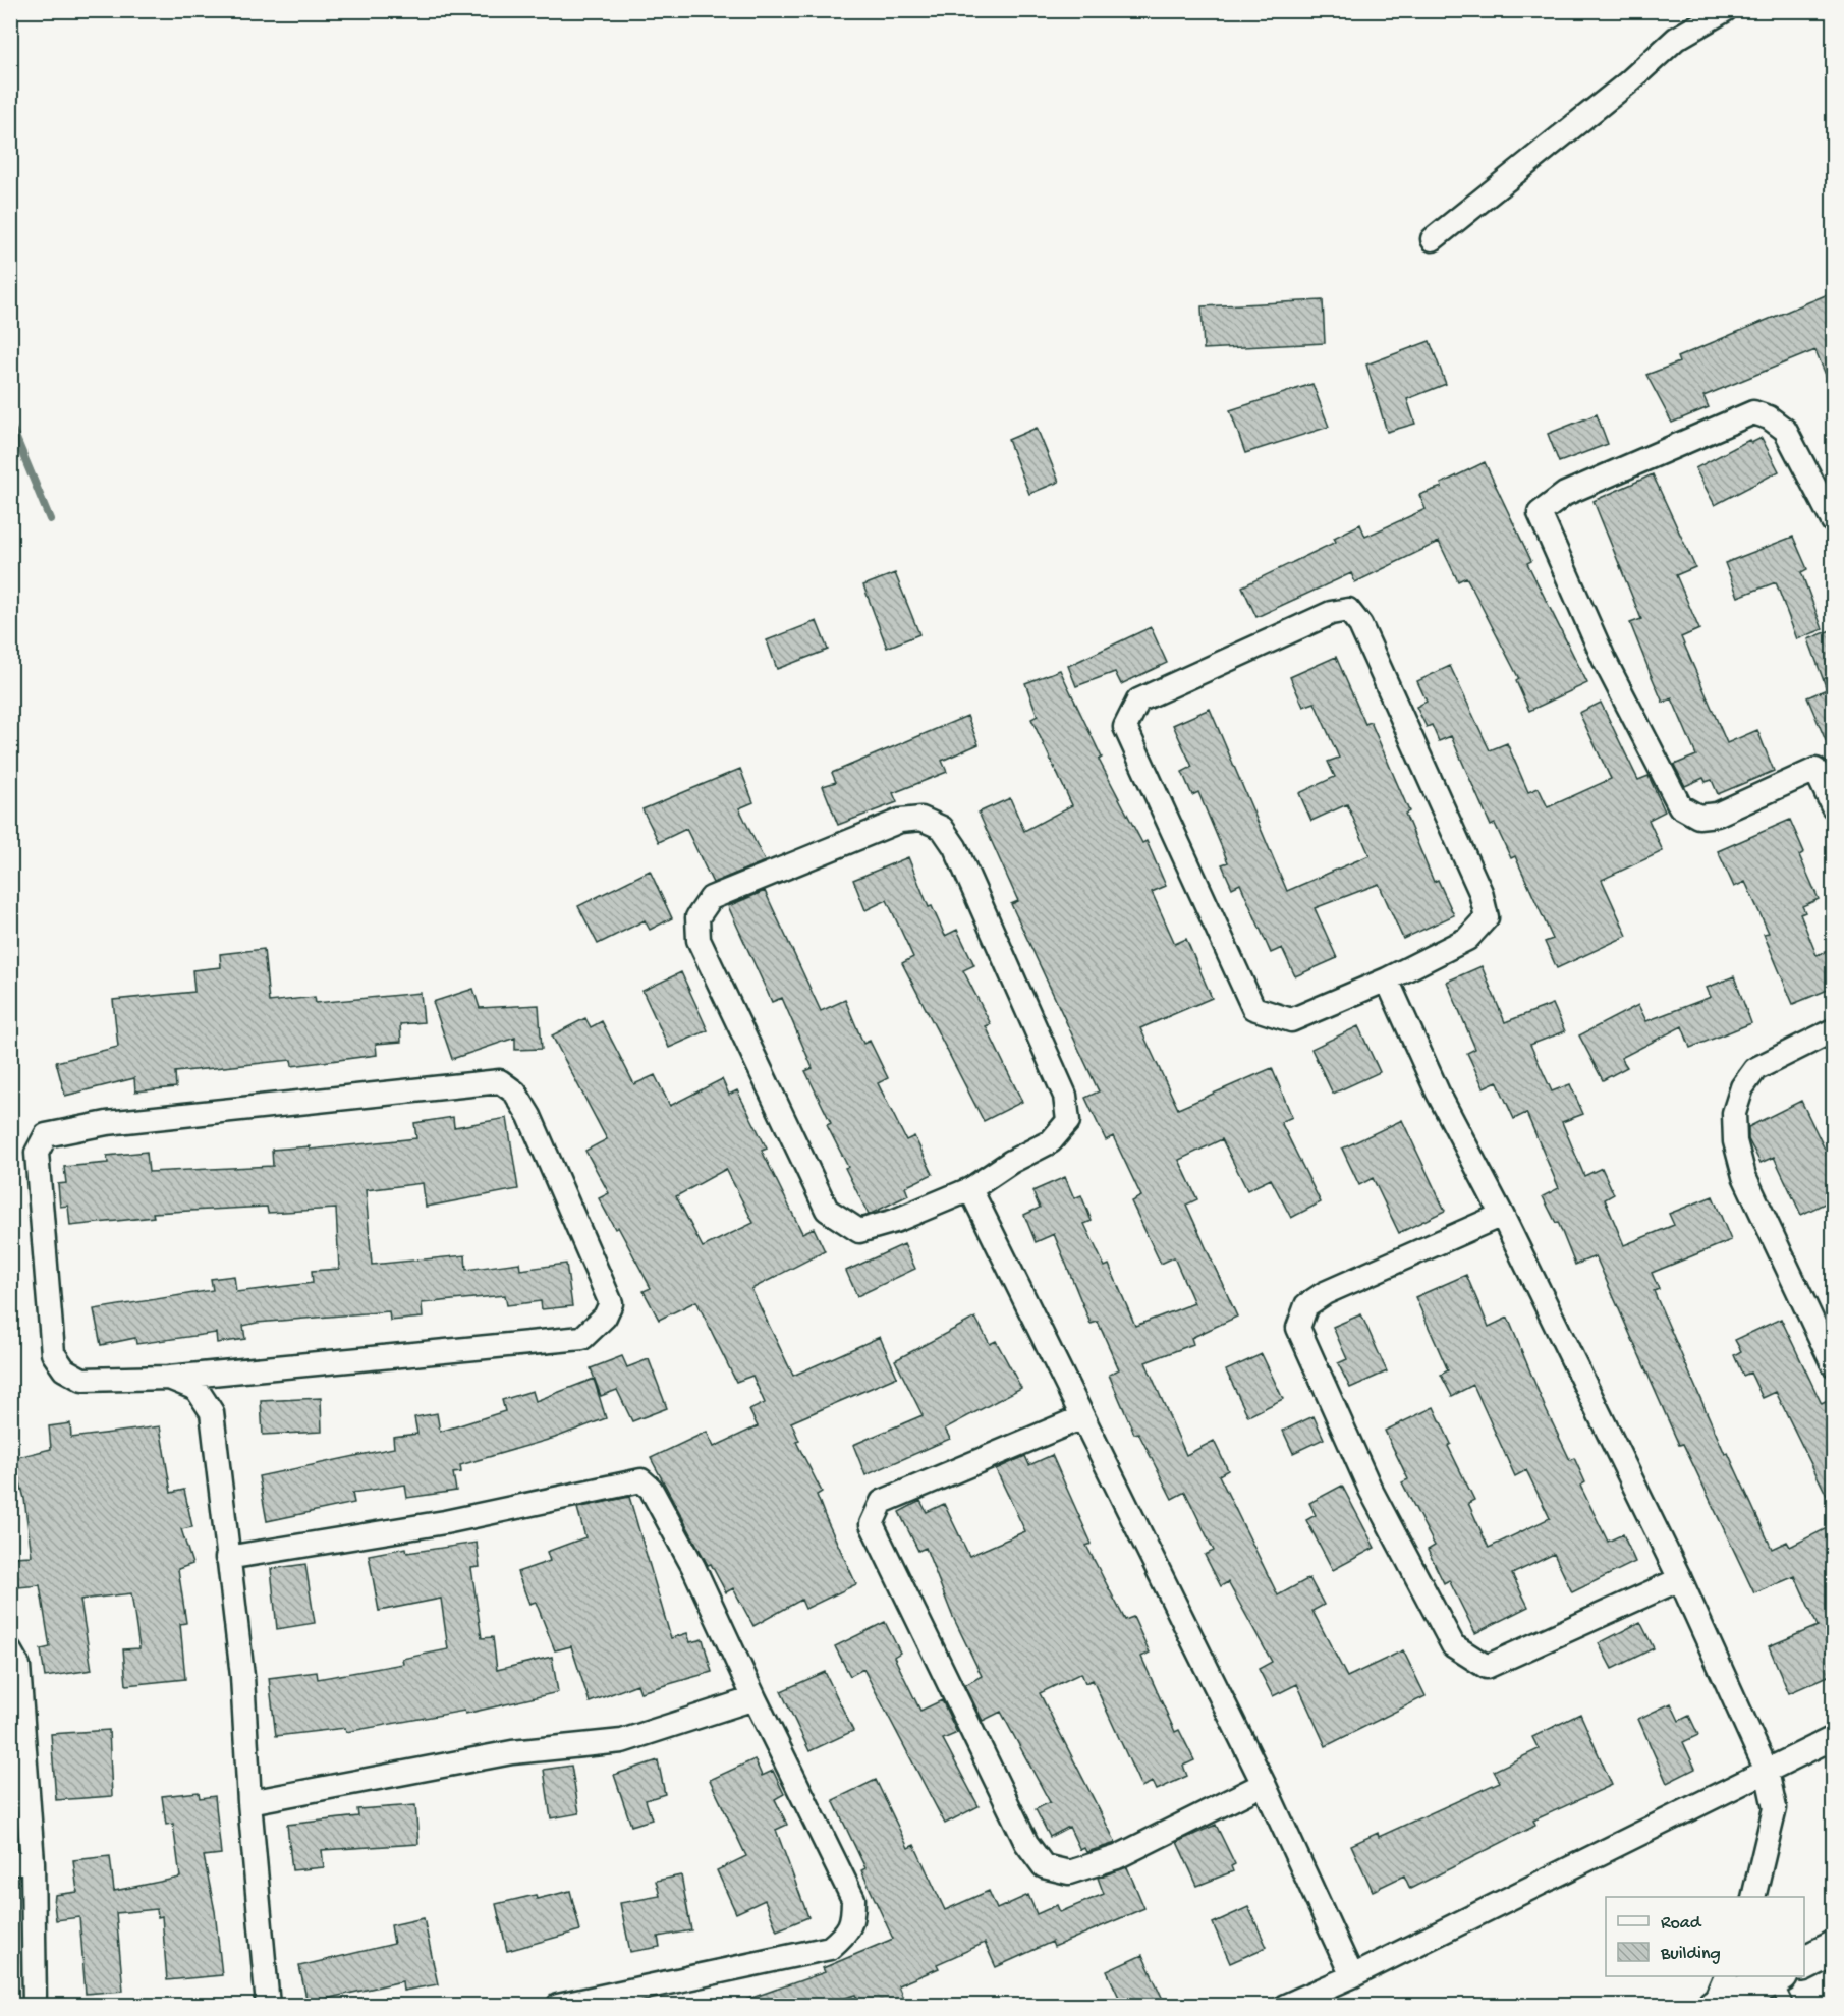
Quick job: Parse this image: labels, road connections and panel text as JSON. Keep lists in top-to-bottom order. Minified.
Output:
{"legend":["Road","Building"]}
